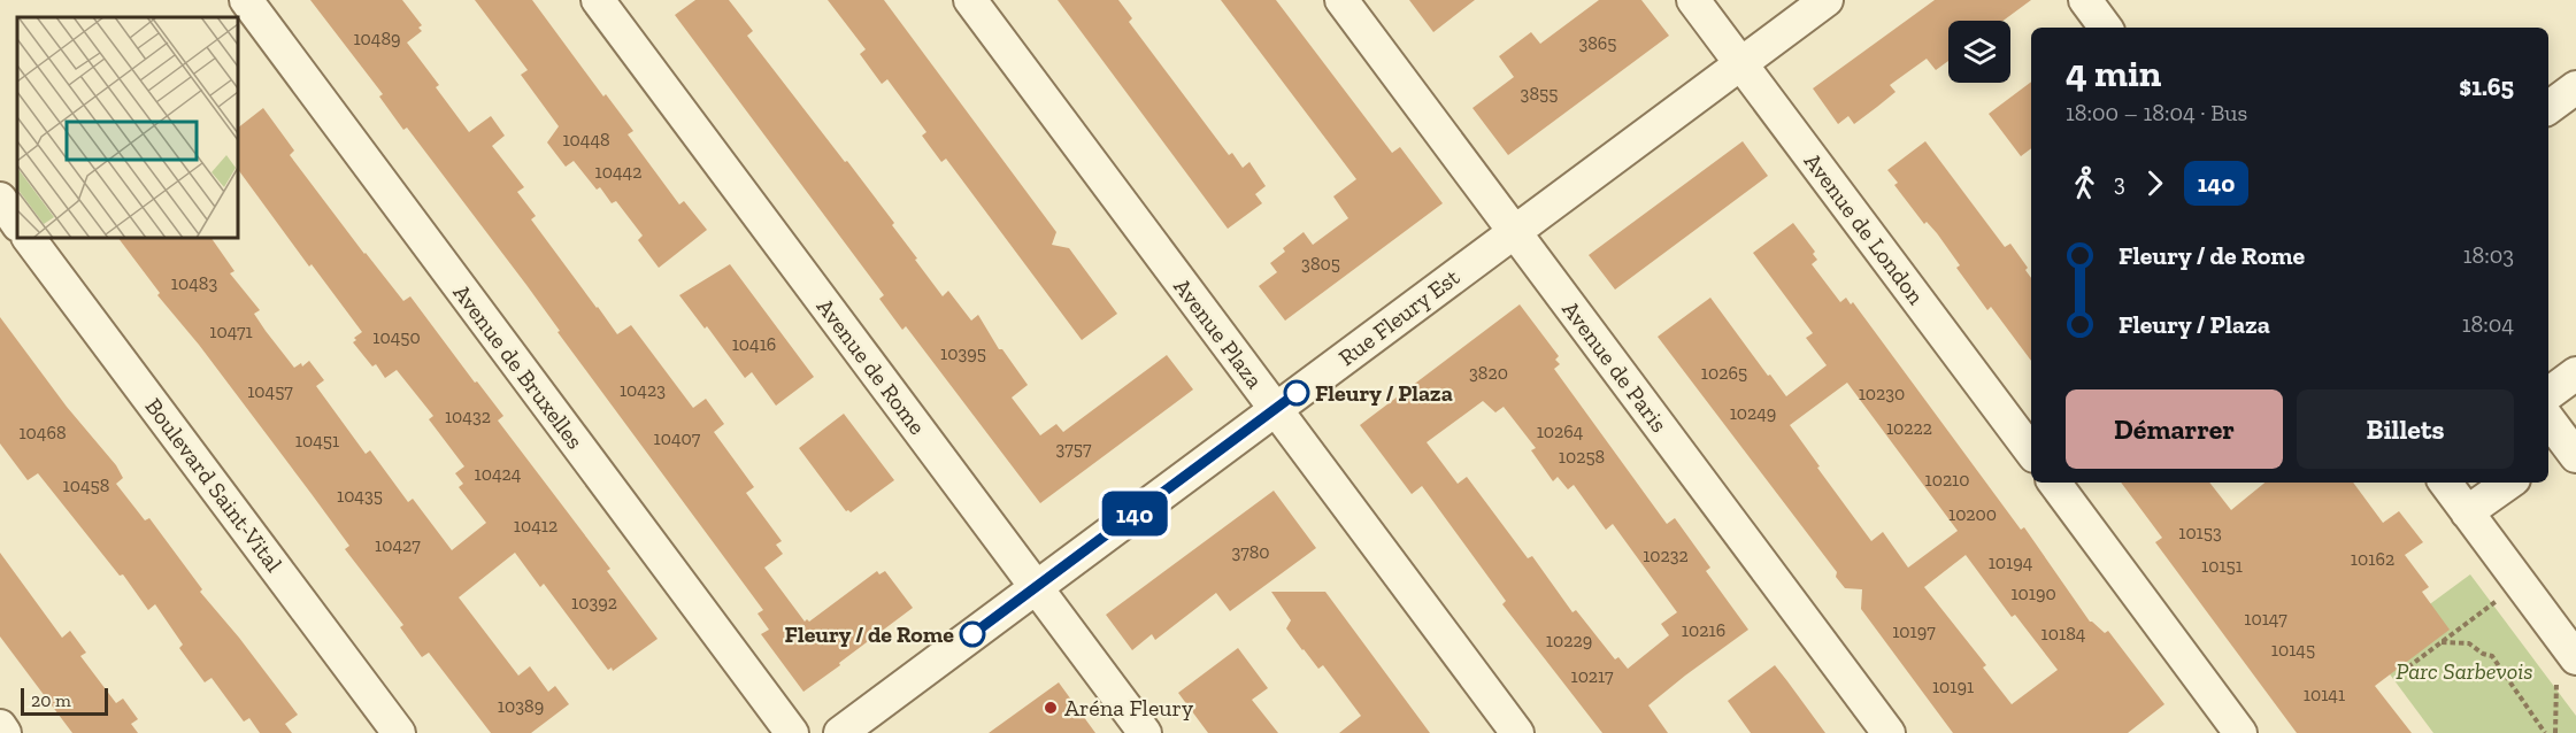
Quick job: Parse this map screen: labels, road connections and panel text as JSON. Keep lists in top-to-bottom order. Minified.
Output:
{"streets":{"street":["Avenue de London","Rue Fleury Est","Avenue Plaza","Avenue de Bruxelles","Avenue de Rome","Avenue de Paris","Boulevard Saint-Vital"]},"crossings":[["Avenue de London","Rue Fleury Est"],["Rue Fleury Est","Avenue Plaza"],["Rue Fleury Est","Avenue de Rome"],["Rue Fleury Est","Avenue de Paris"]],"parks":["Parc Sarbevois"],"places":["Fleury / Plaza","Fleury / de Rome","Aréna Fleury"],"lines":["bus line 140"],"house_numbers":["10489","3865","3855","10448","10442","3805","10483","10471","10450","10416","10395","3820","10265","10423","10457","10230","10249","10432","10222","10264","10468","10407","10451","3757","10258","10424","10210","10458","10435","10200","10412","10153","10427","3780","10232","10162","10194","10151","10190","10392","10147","10216","10197","10184","10229","10145","10217","10191","10141","10389"],"scale_bar":"20 m","page":{"on_map":"140","heading":["4 min","18:00 – 18:04 · Bus","$1.65"],"legs":["3","140"],"list":[{"name":"Fleury / de Rome","value":"18:03"},{"name":"Fleury / Plaza","value":"18:04"}],"buttons":["Démarrer","Billets"],"scale":"20 m"}}
